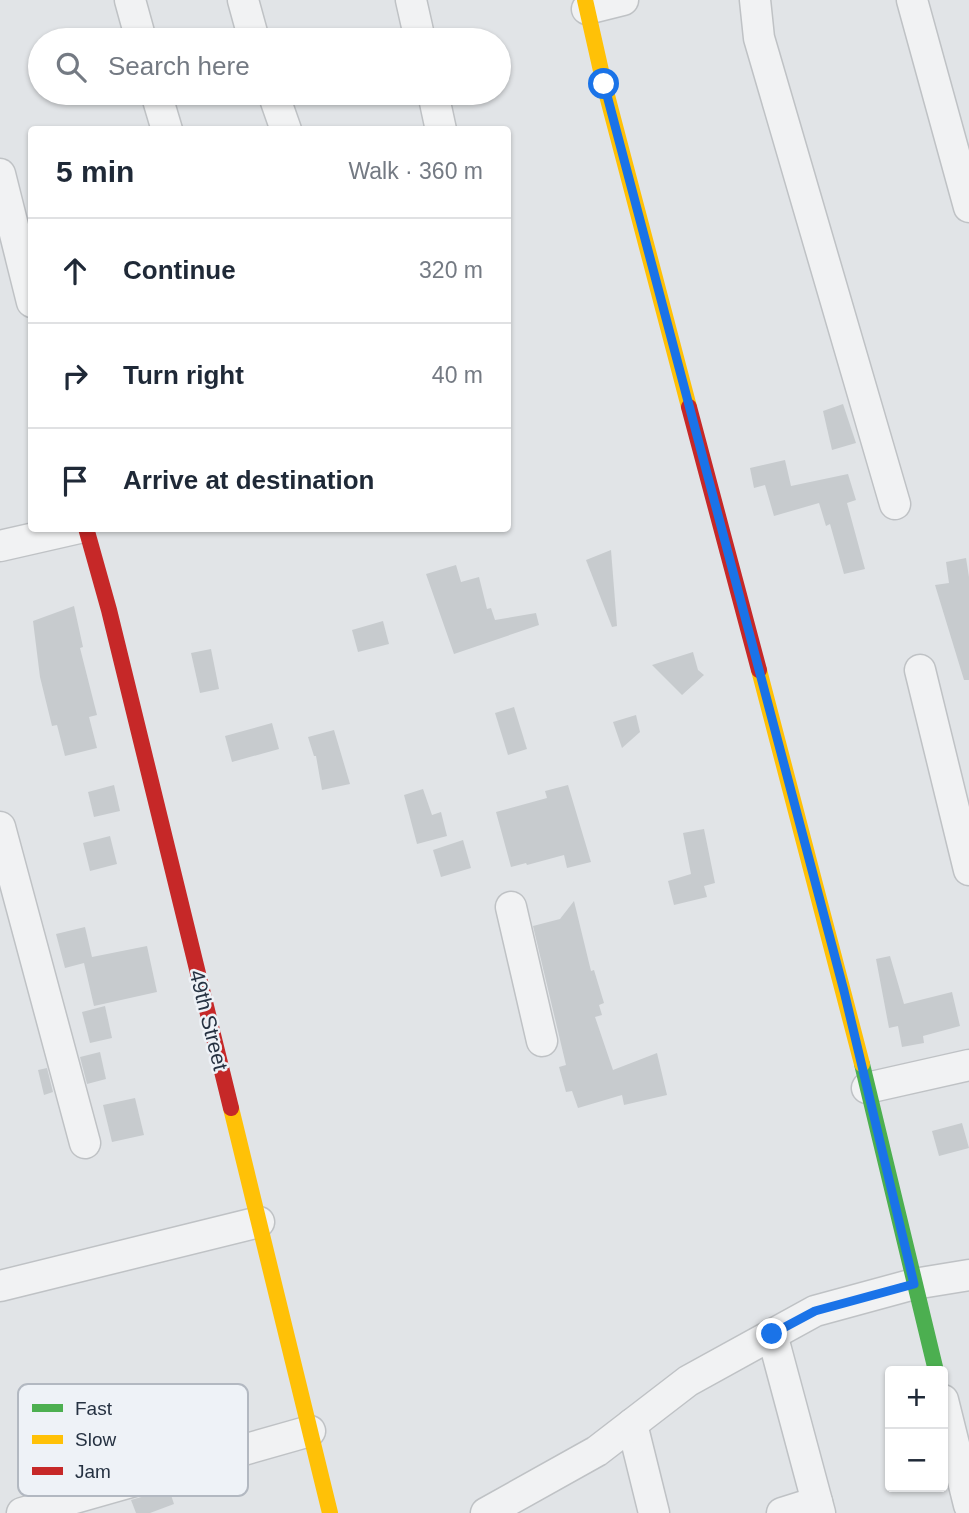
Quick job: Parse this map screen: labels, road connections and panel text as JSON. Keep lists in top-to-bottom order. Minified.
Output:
{"streets":{"street":["49th Street"]},"legend":["Fast","Slow","Jam"],"page":{"search":"Search here","heading":["5 min","Walk · 360 m"],"list":[["Continue","320 m"],["Turn right","40 m"],"Arrive at destination"],"map_buttons":["+","−"]}}
